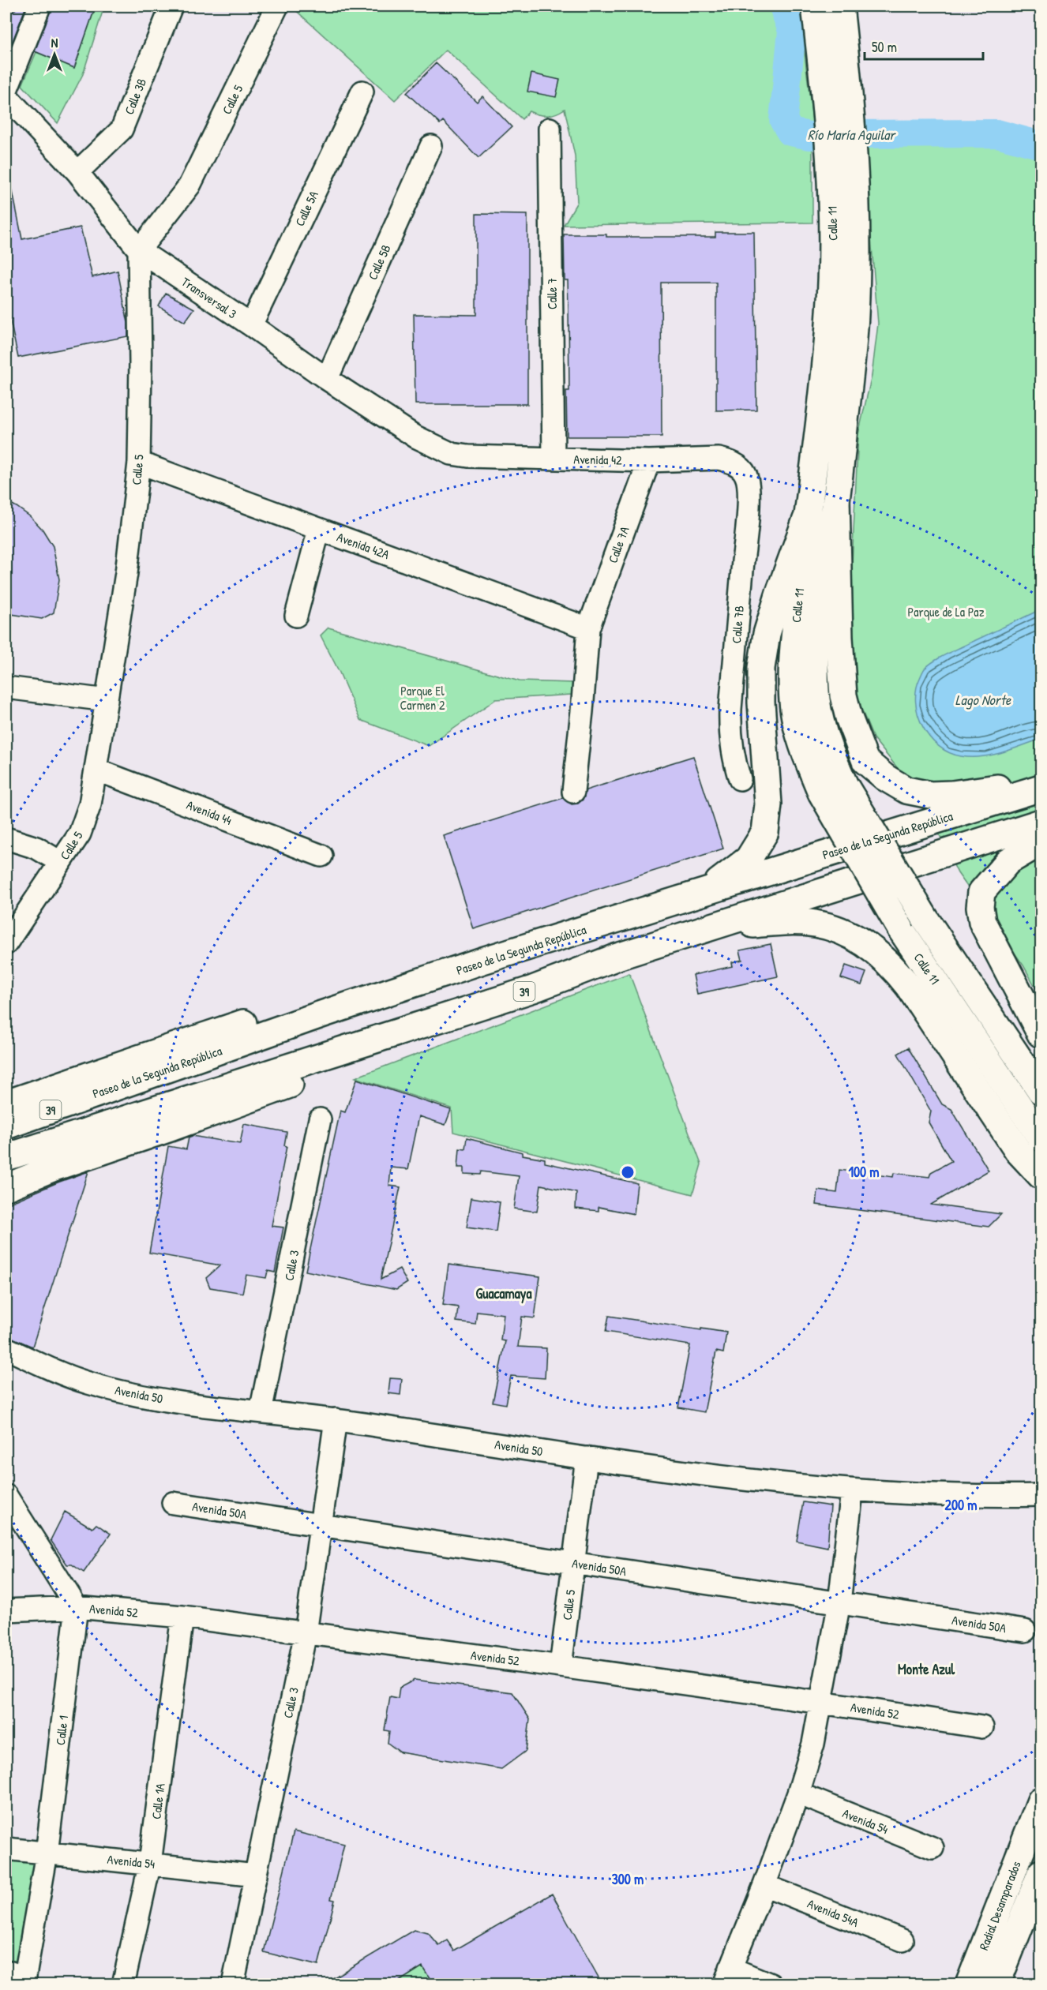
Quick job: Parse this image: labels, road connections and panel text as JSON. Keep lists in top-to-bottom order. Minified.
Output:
{"streets":{"main road":["Calle 11","Paseo de la Segunda República","39","Radial Desamparados"],"street":["Calle 3B","Calle 5","Calle 5A","Calle 5B","Calle 7","Transversal 3","Avenida 42","Calle 7A","Avenida 42A","Calle 7B","Avenida 44","Calle 3","Avenida 50","Avenida 50A","Avenida 52","Calle 1","Calle 1A","Avenida 54","Avenida 54A"]},"crossings":[["Calle 3B","Transversal 3"],["Calle 5","Transversal 3"],["Calle 5","Avenida 42A"],["Calle 5","Avenida 44"],["Calle 5","Avenida 50"],["Calle 5","Avenida 50A"],["Calle 5","Avenida 52"],["Calle 5A","Transversal 3"],["Calle 5B","Transversal 3"],["Calle 7","Avenida 42"],["Transversal 3","Avenida 42"],["Avenida 42","Calle 7A"],["Avenida 42","Calle 7B"],["Calle 7A","Avenida 42A"],["Calle 3","Avenida 50"],["Calle 3","Avenida 50A"],["Calle 3","Avenida 52"],["Calle 3","Avenida 54"],["Avenida 52","Calle 1"],["Avenida 52","Calle 1A"],["Calle 1","Avenida 54"],["Calle 1A","Avenida 54"]],"districts":["Guacamaya","Monte Azul"],"water":["Río María Aguilar","Lago Norte"],"parks":["Parque de La Paz","Parque El Carmen 2"],"scale_bar":"50 m","north":"top","rings":["100 m","200 m","300 m"]}
